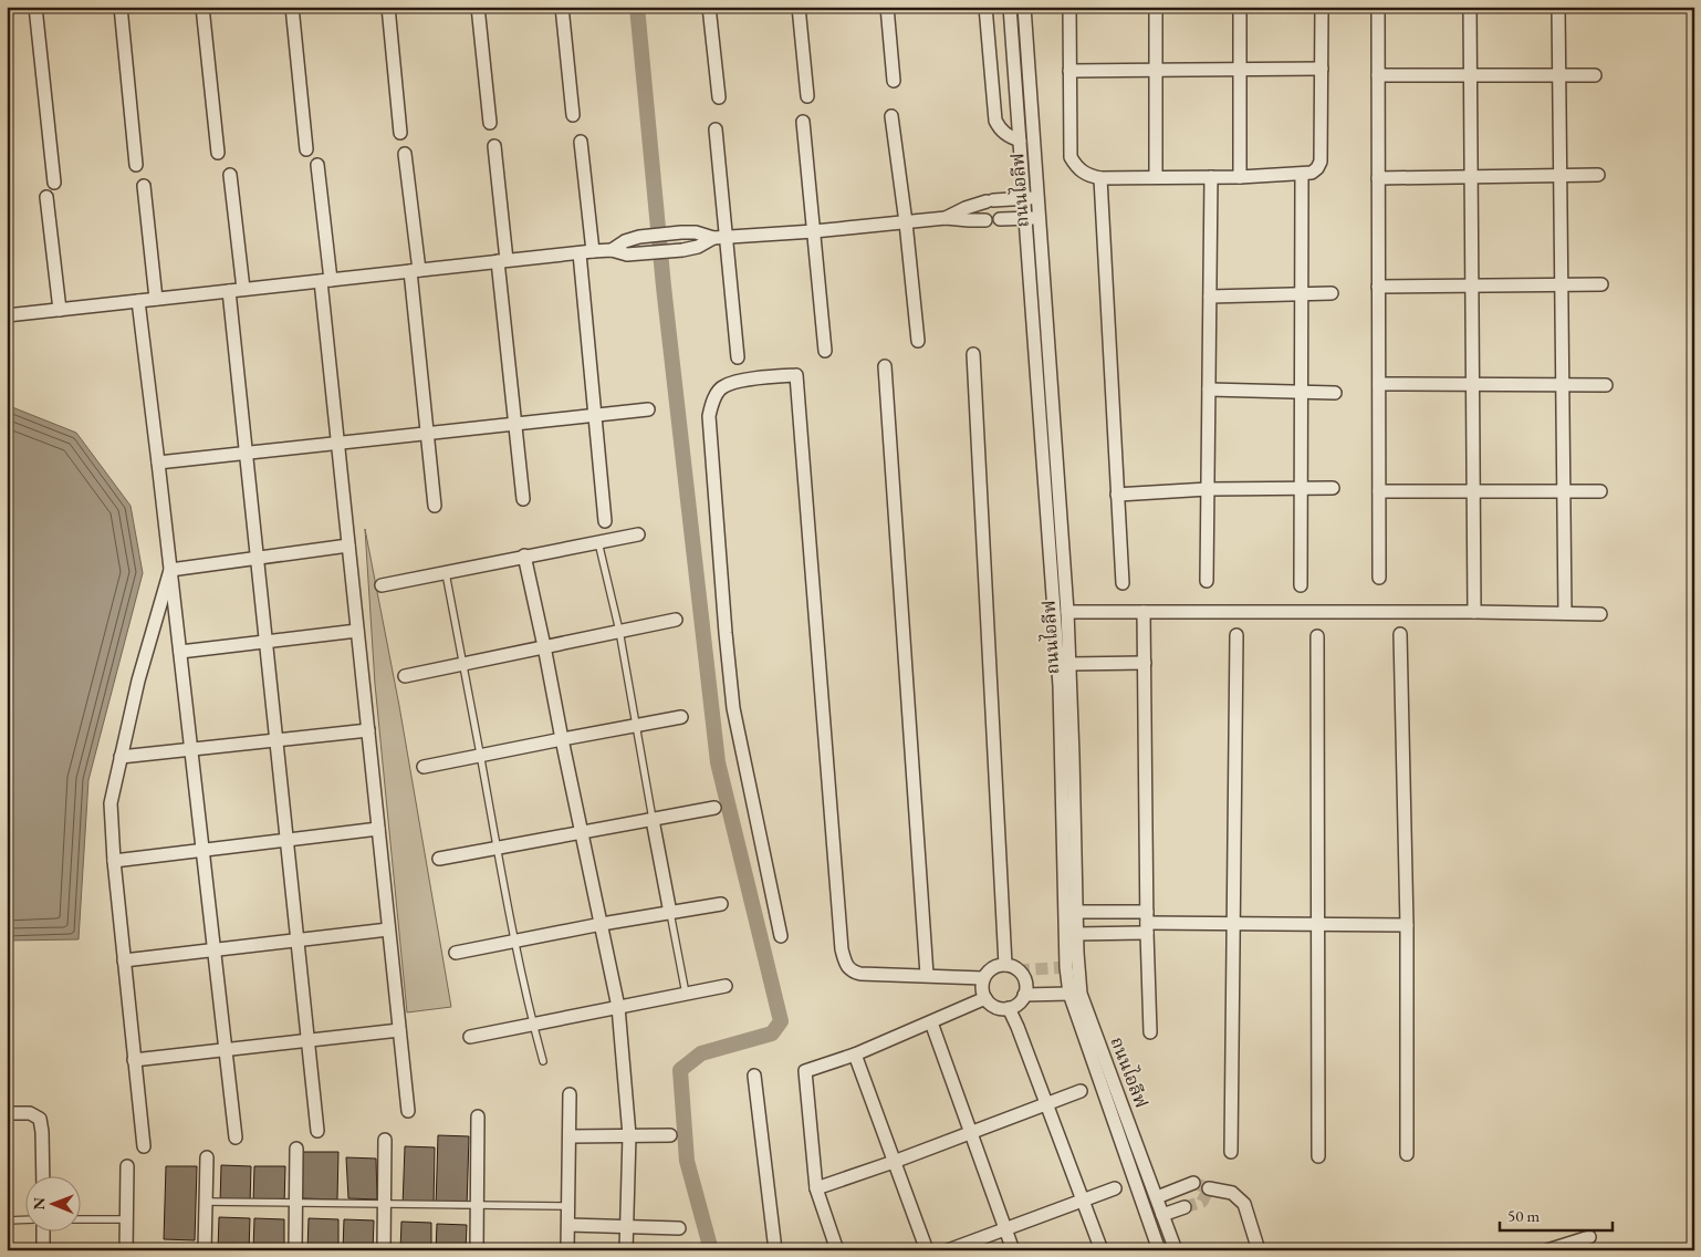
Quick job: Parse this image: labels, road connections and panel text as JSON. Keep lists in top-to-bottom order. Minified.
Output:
{"streets":{"street":["ถนนไอลีฟ"]},"scale_bar":"50 m","north":"left"}
